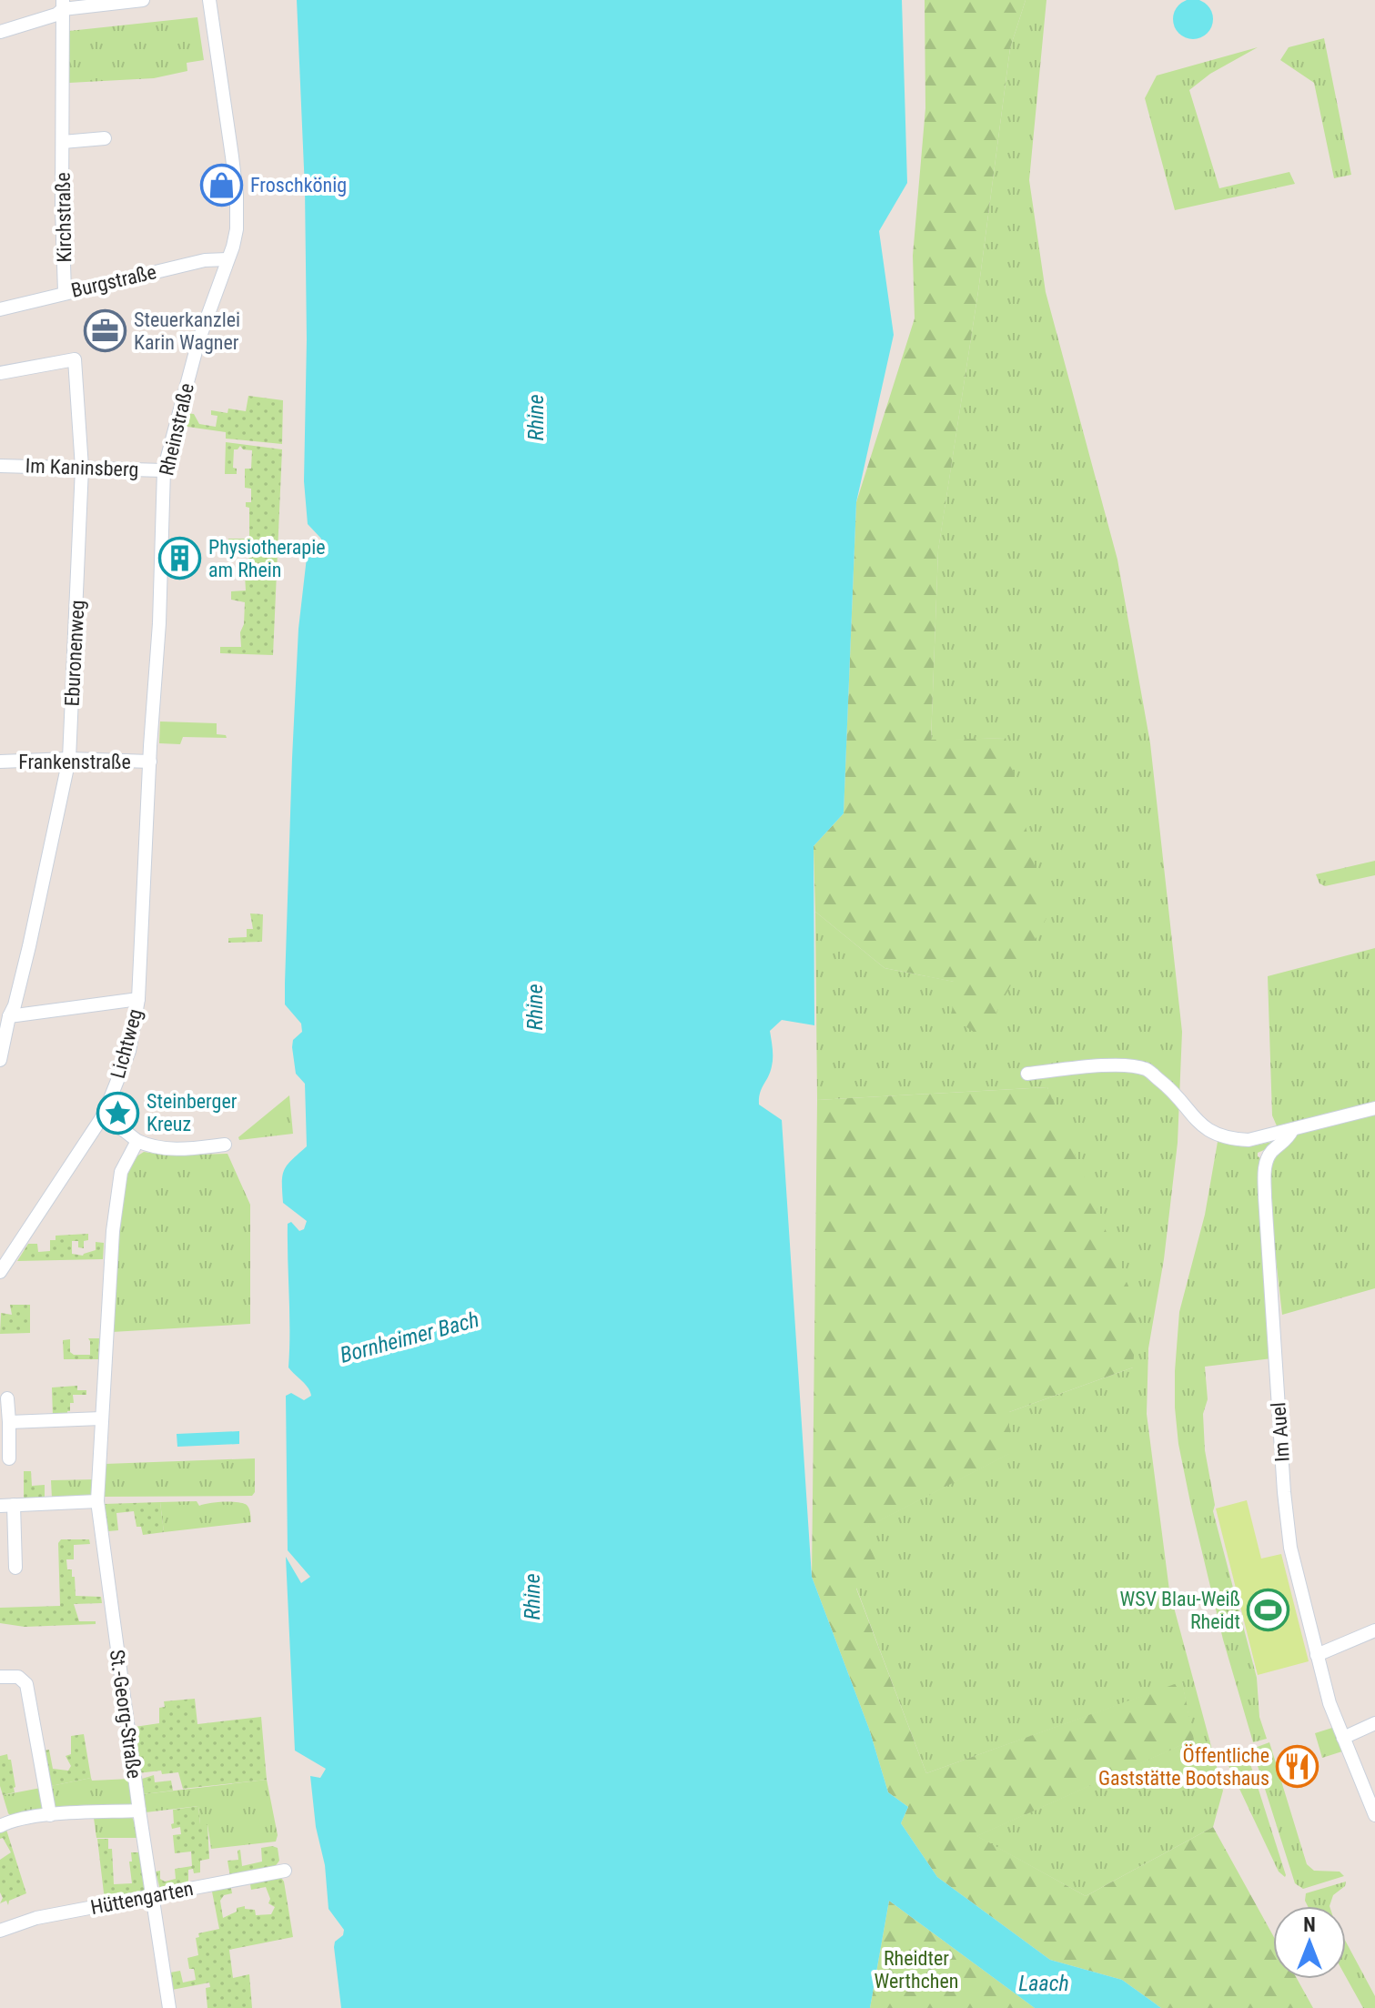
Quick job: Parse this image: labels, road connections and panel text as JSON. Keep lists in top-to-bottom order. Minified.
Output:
{"streets":{"street":["Kirchstraße","Burgstraße","Rheinstraße","Im Kaninsberg","Eburonenweg","Frankenstraße","Lichtweg","Im Auel","St.-Georg-Straße","Hüttengarten"]},"crossings":[["Kirchstraße","Burgstraße"],["Burgstraße","Rheinstraße"],["Rheinstraße","Im Kaninsberg"],["Rheinstraße","Frankenstraße"],["Rheinstraße","Lichtweg"],["Im Kaninsberg","Eburonenweg"],["Eburonenweg","Frankenstraße"],["Eburonenweg","Lichtweg"],["St.-Georg-Straße","Hüttengarten"]],"water":["Rhine","Bornheimer Bach","Laach"],"parks":["Rheidter Werthchen"],"places":{"shop":["Froschkönig"],"office":["Steuerkanzlei Karin Wagner"],"building":["Physiotherapie am Rhein"],"place":["Steinberger Kreuz"],"sports":["WSV Blau-Weiß Rheidt"],"restaurant":["Öffentliche Gaststätte Bootshaus"]},"north":"top"}
